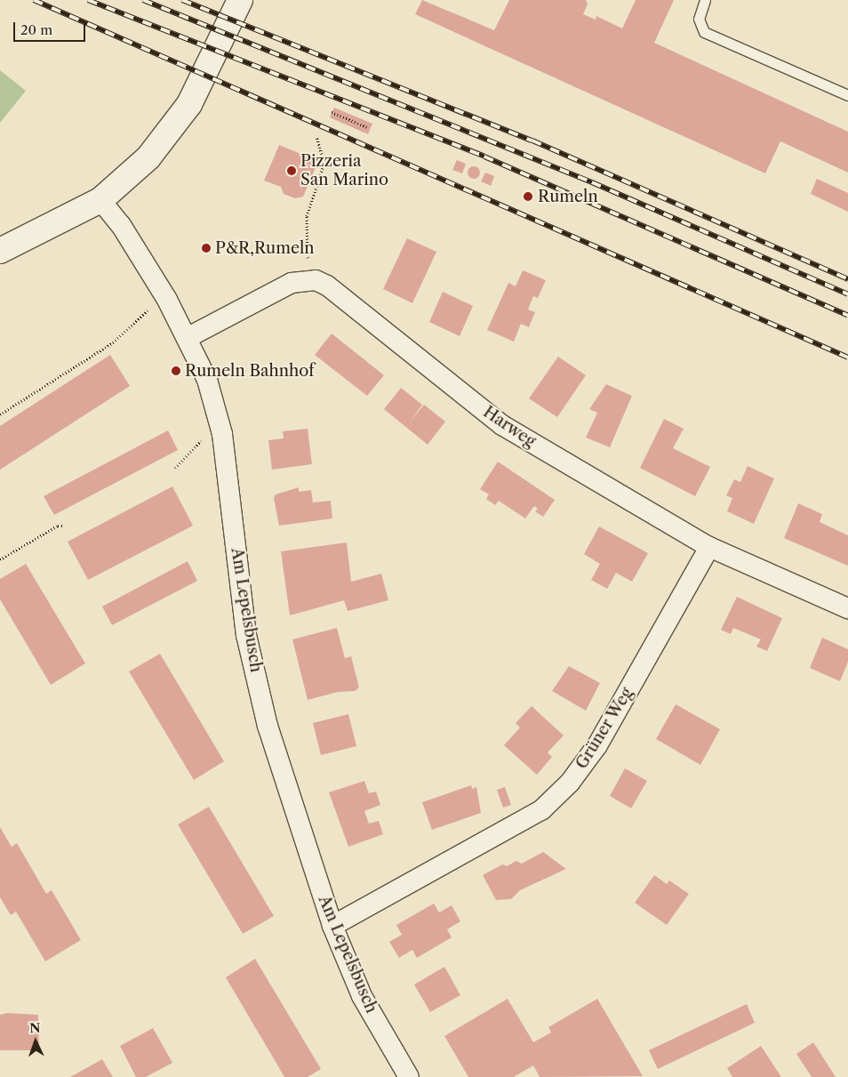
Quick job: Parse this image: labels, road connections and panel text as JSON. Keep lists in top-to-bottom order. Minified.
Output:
{"streets":{"street":["Harweg","Am Lepelsbusch","Grüner Weg"]},"crossings":[["Harweg","Grüner Weg"],["Am Lepelsbusch","Grüner Weg"]],"places":["Pizzeria San Marino","Rumeln","P&R,Rumeln","Rumeln Bahnhof"],"scale_bar":"20 m","north":"top"}
